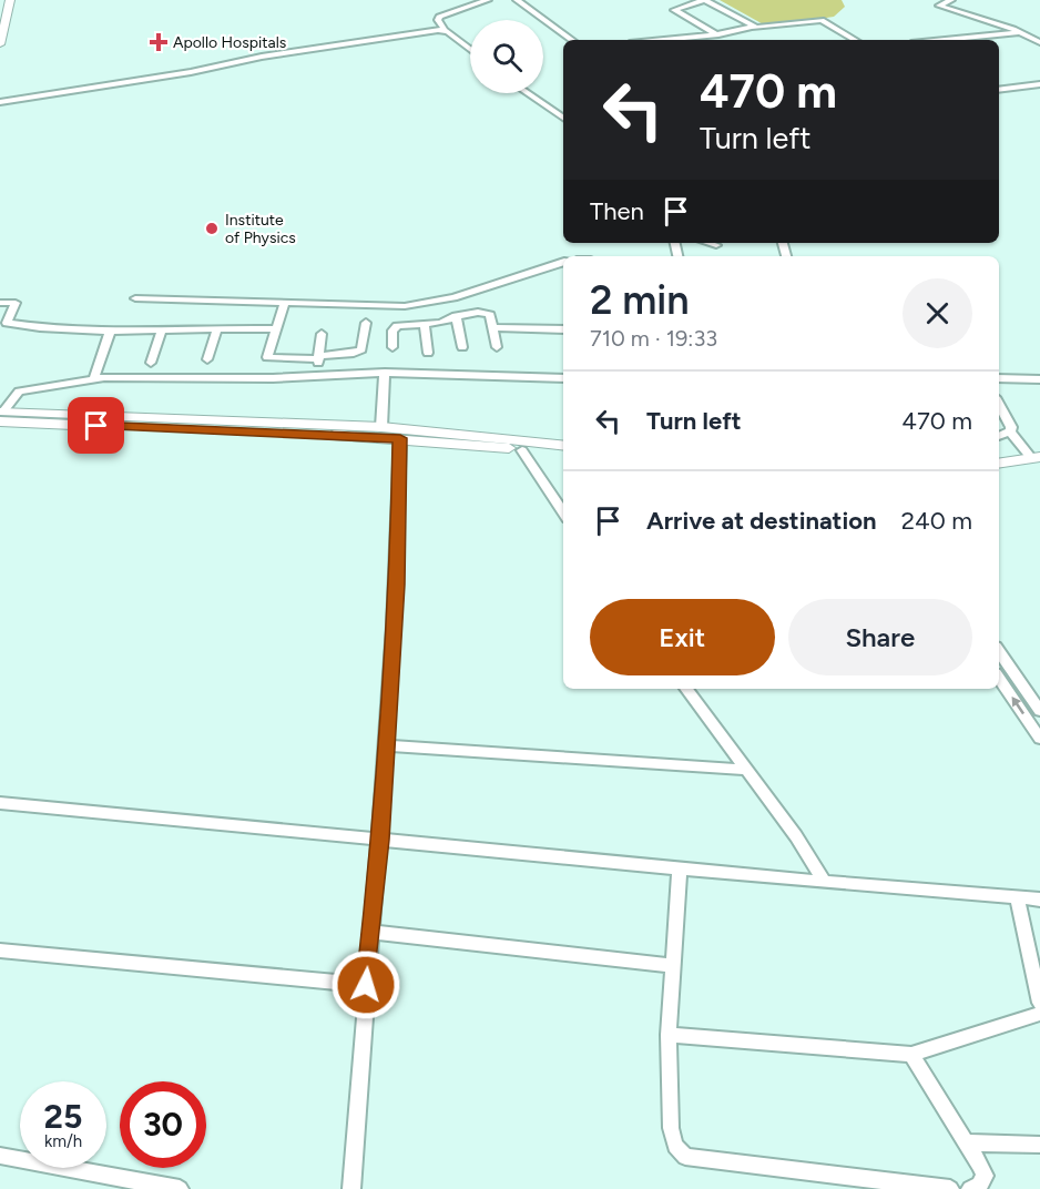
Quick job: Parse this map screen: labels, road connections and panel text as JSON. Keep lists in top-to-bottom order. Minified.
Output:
{"places":{"health":["Apollo Hospitals"],"other":["Institute of Physics"]},"page":{"turn":["470 m","Turn left"],"then":"Then","heading":["2 min","710 m · 19:33"],"list":[{"name":"Turn left","value":"470 m"},{"name":"Arrive at destination","value":"240 m"}],"buttons":["Exit","Share"],"speed":"25 km/h","limit":"30"}}
